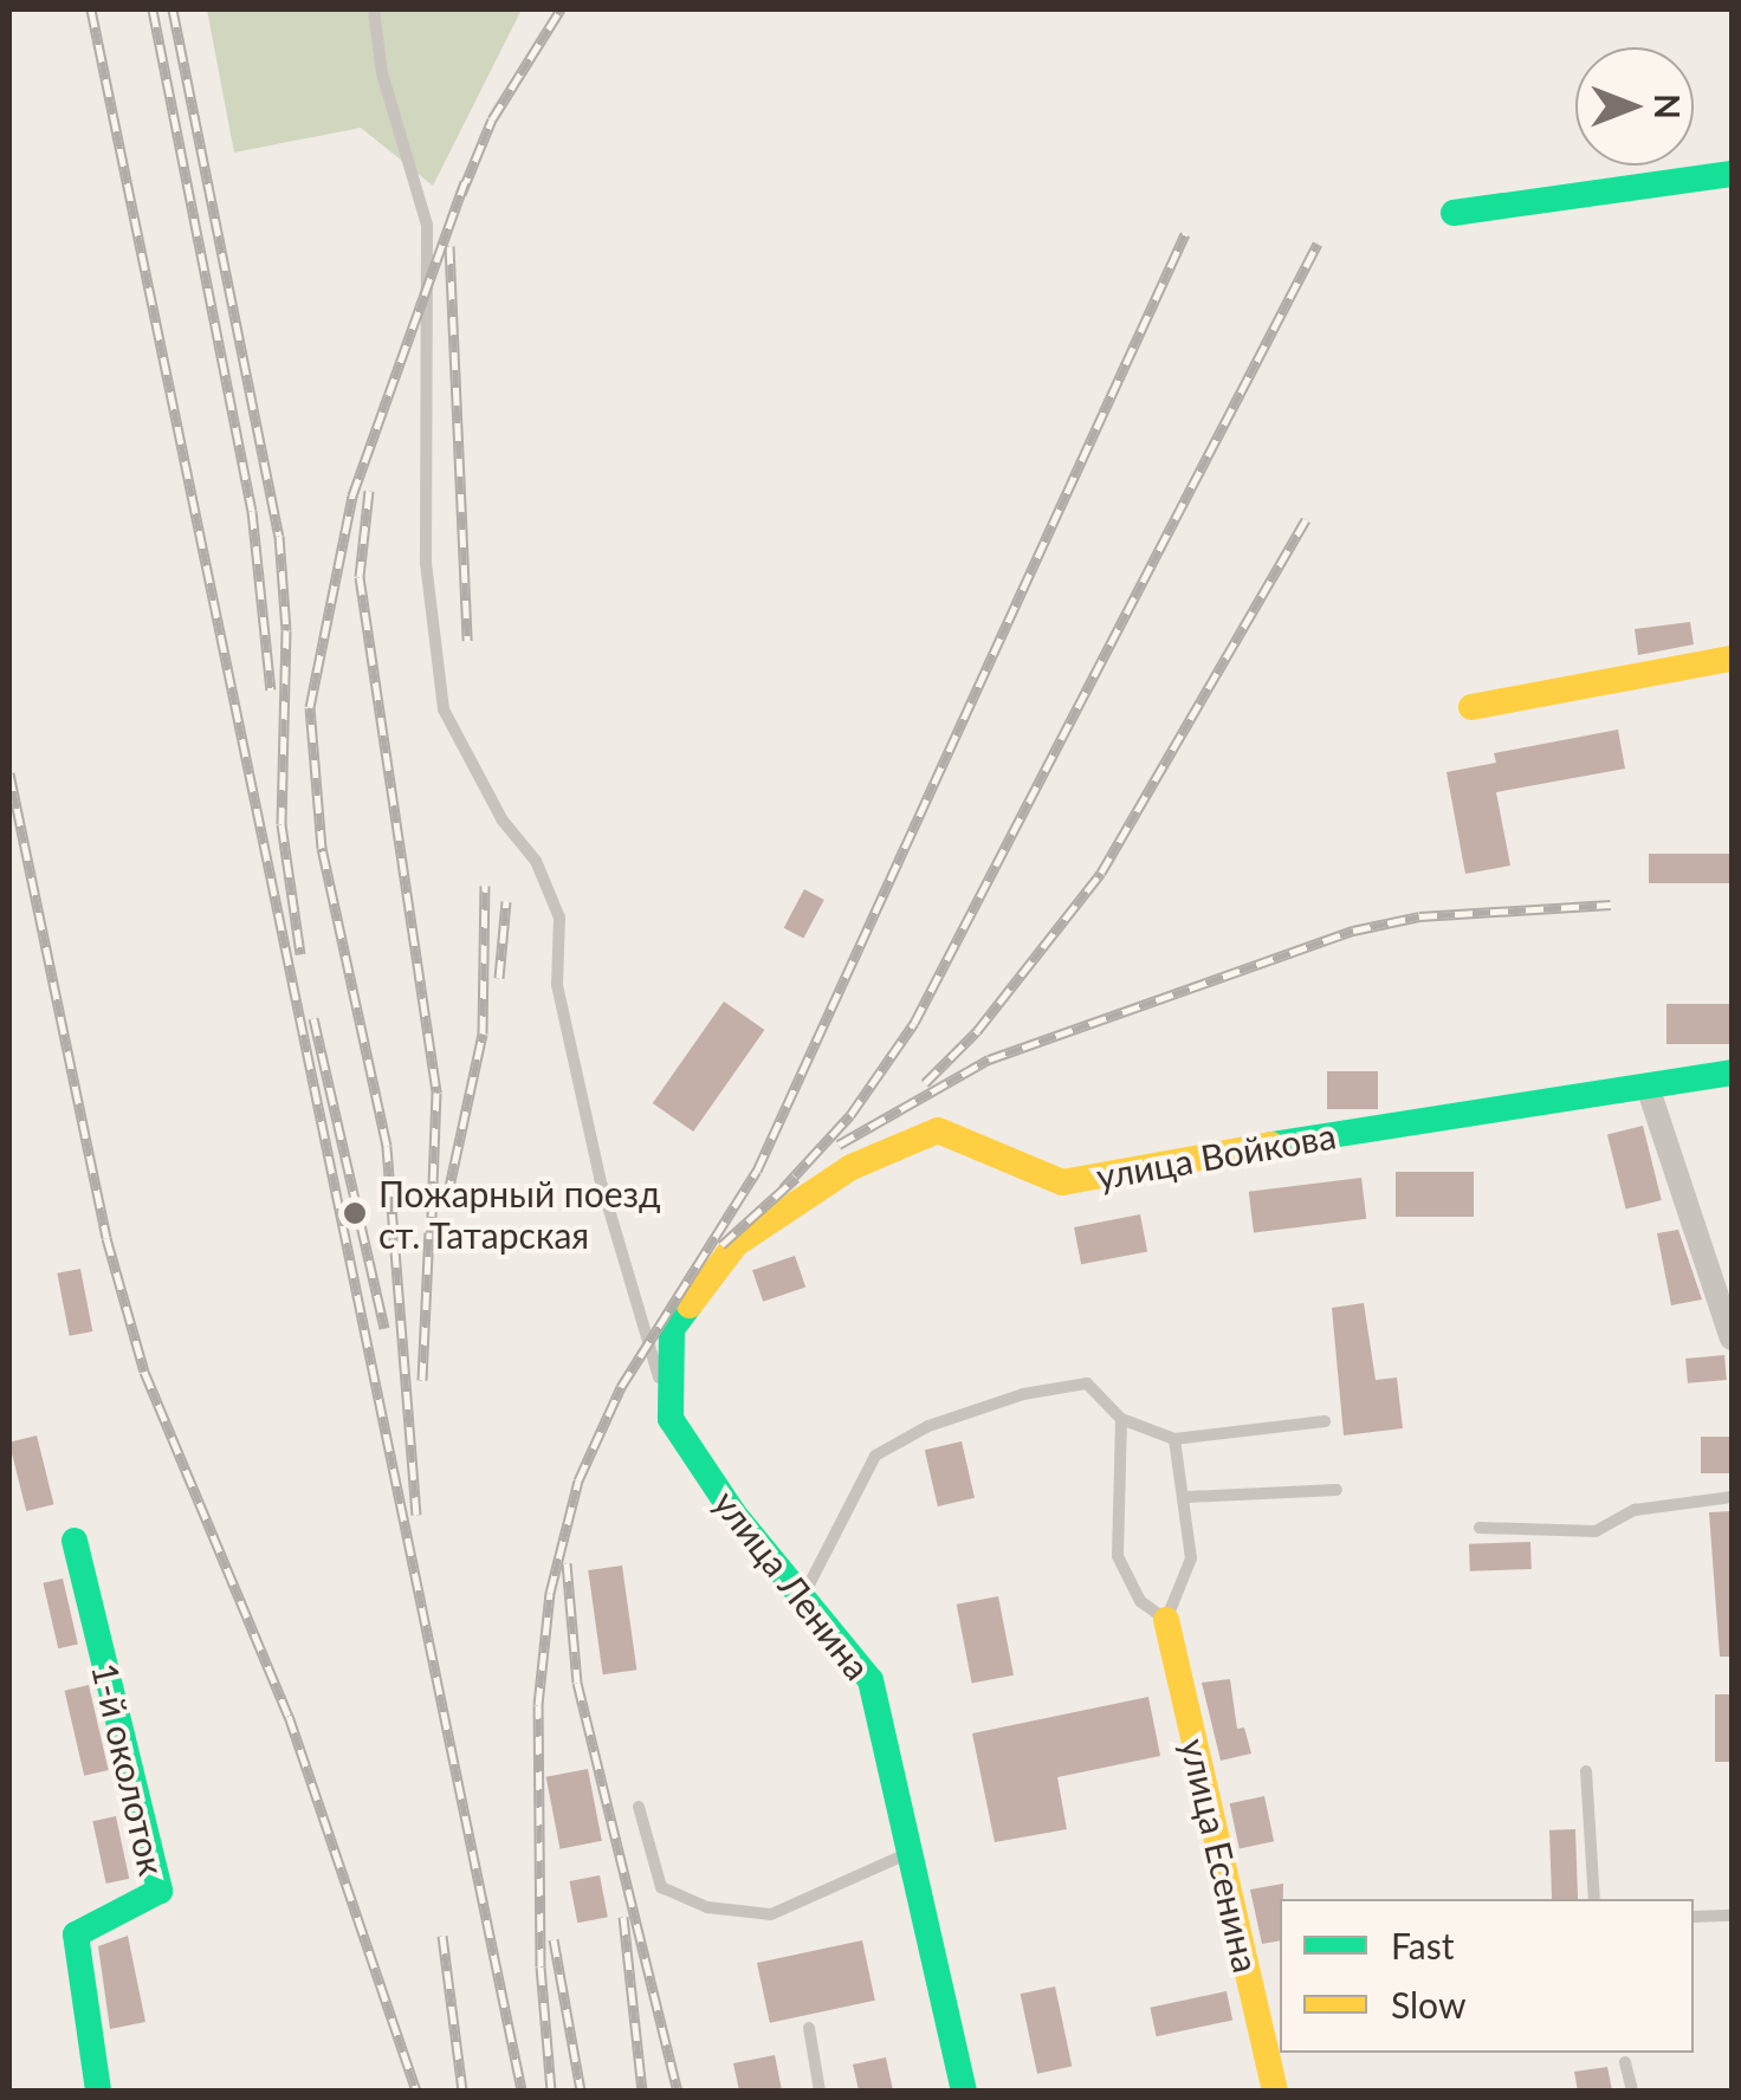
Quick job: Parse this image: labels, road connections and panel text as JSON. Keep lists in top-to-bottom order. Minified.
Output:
{"streets":{"street":["улица Войкова","улица Ленина","1-й околоток","улица Есенина"]},"crossings":[["улица Войкова","улица Ленина"]],"places":["Пожарный поезд ст. Татарская"],"legend":["Fast","Slow"],"north":"right"}
